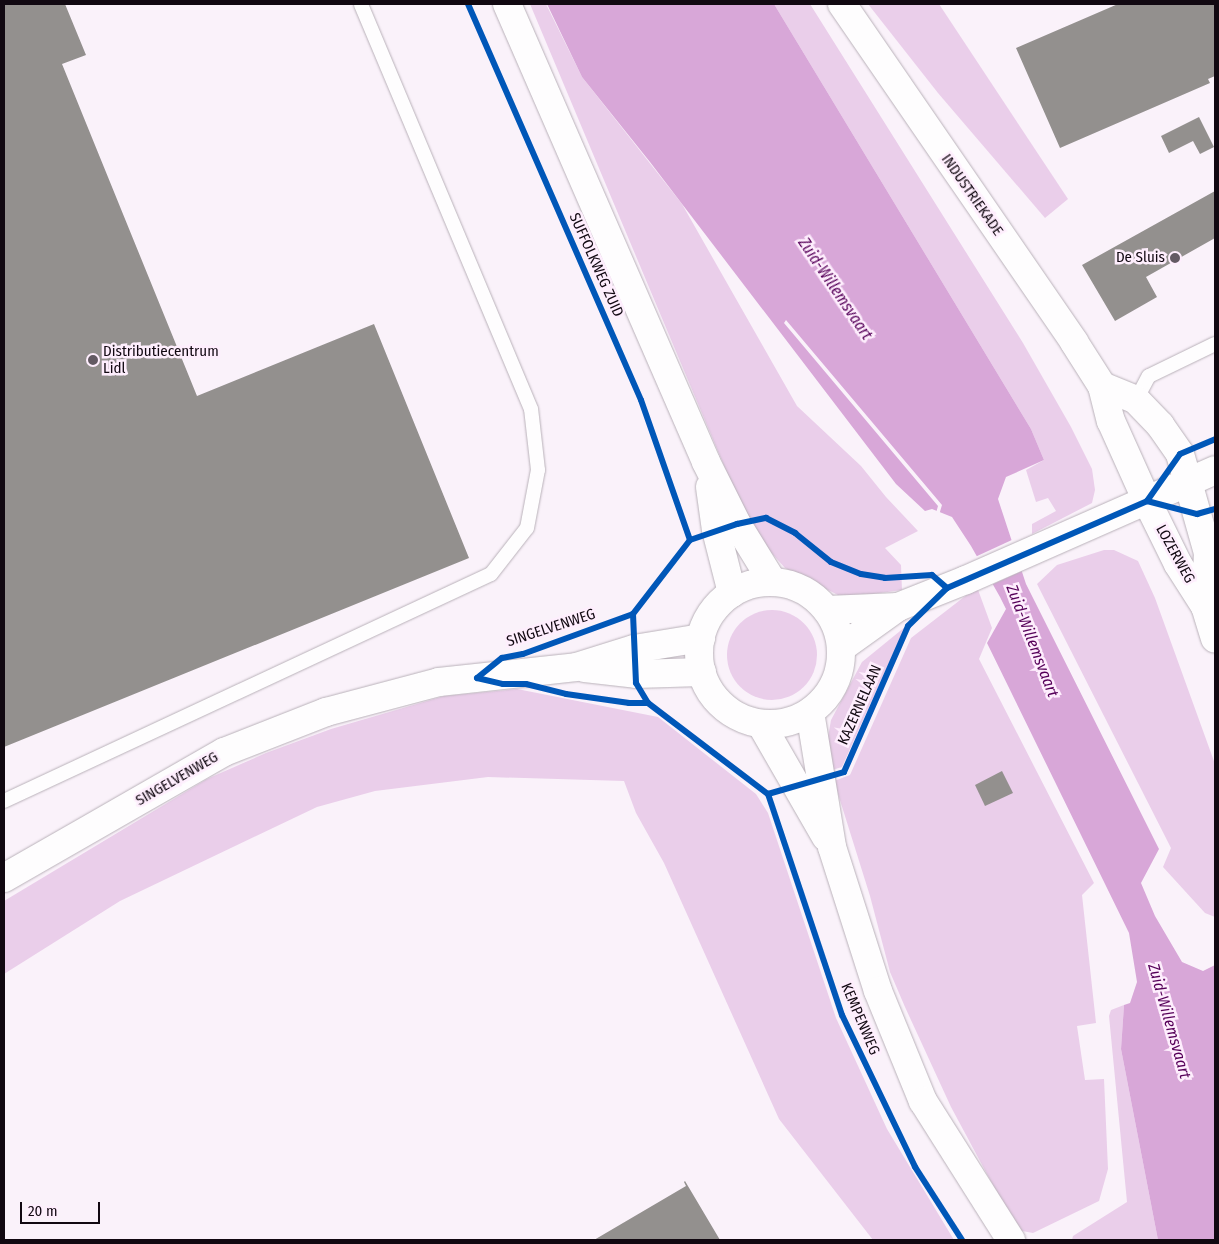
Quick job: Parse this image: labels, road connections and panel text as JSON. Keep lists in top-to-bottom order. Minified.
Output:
{"streets":{"street":["INDUSTRIEKADE","SUFFOLKWEG ZUID","LOZERWEG","SINGELVENWEG","KEMPENWEG"],"cycle path":["KAZERNELAAN"]},"crossings":[["INDUSTRIEKADE","LOZERWEG"],["SUFFOLKWEG ZUID","SINGELVENWEG"],["SUFFOLKWEG ZUID","KEMPENWEG"],["SINGELVENWEG","KEMPENWEG"]],"water":["Zuid-Willemsvaart"],"places":["De Sluis","Distributiecentrum Lidl"],"scale_bar":"20 m"}
